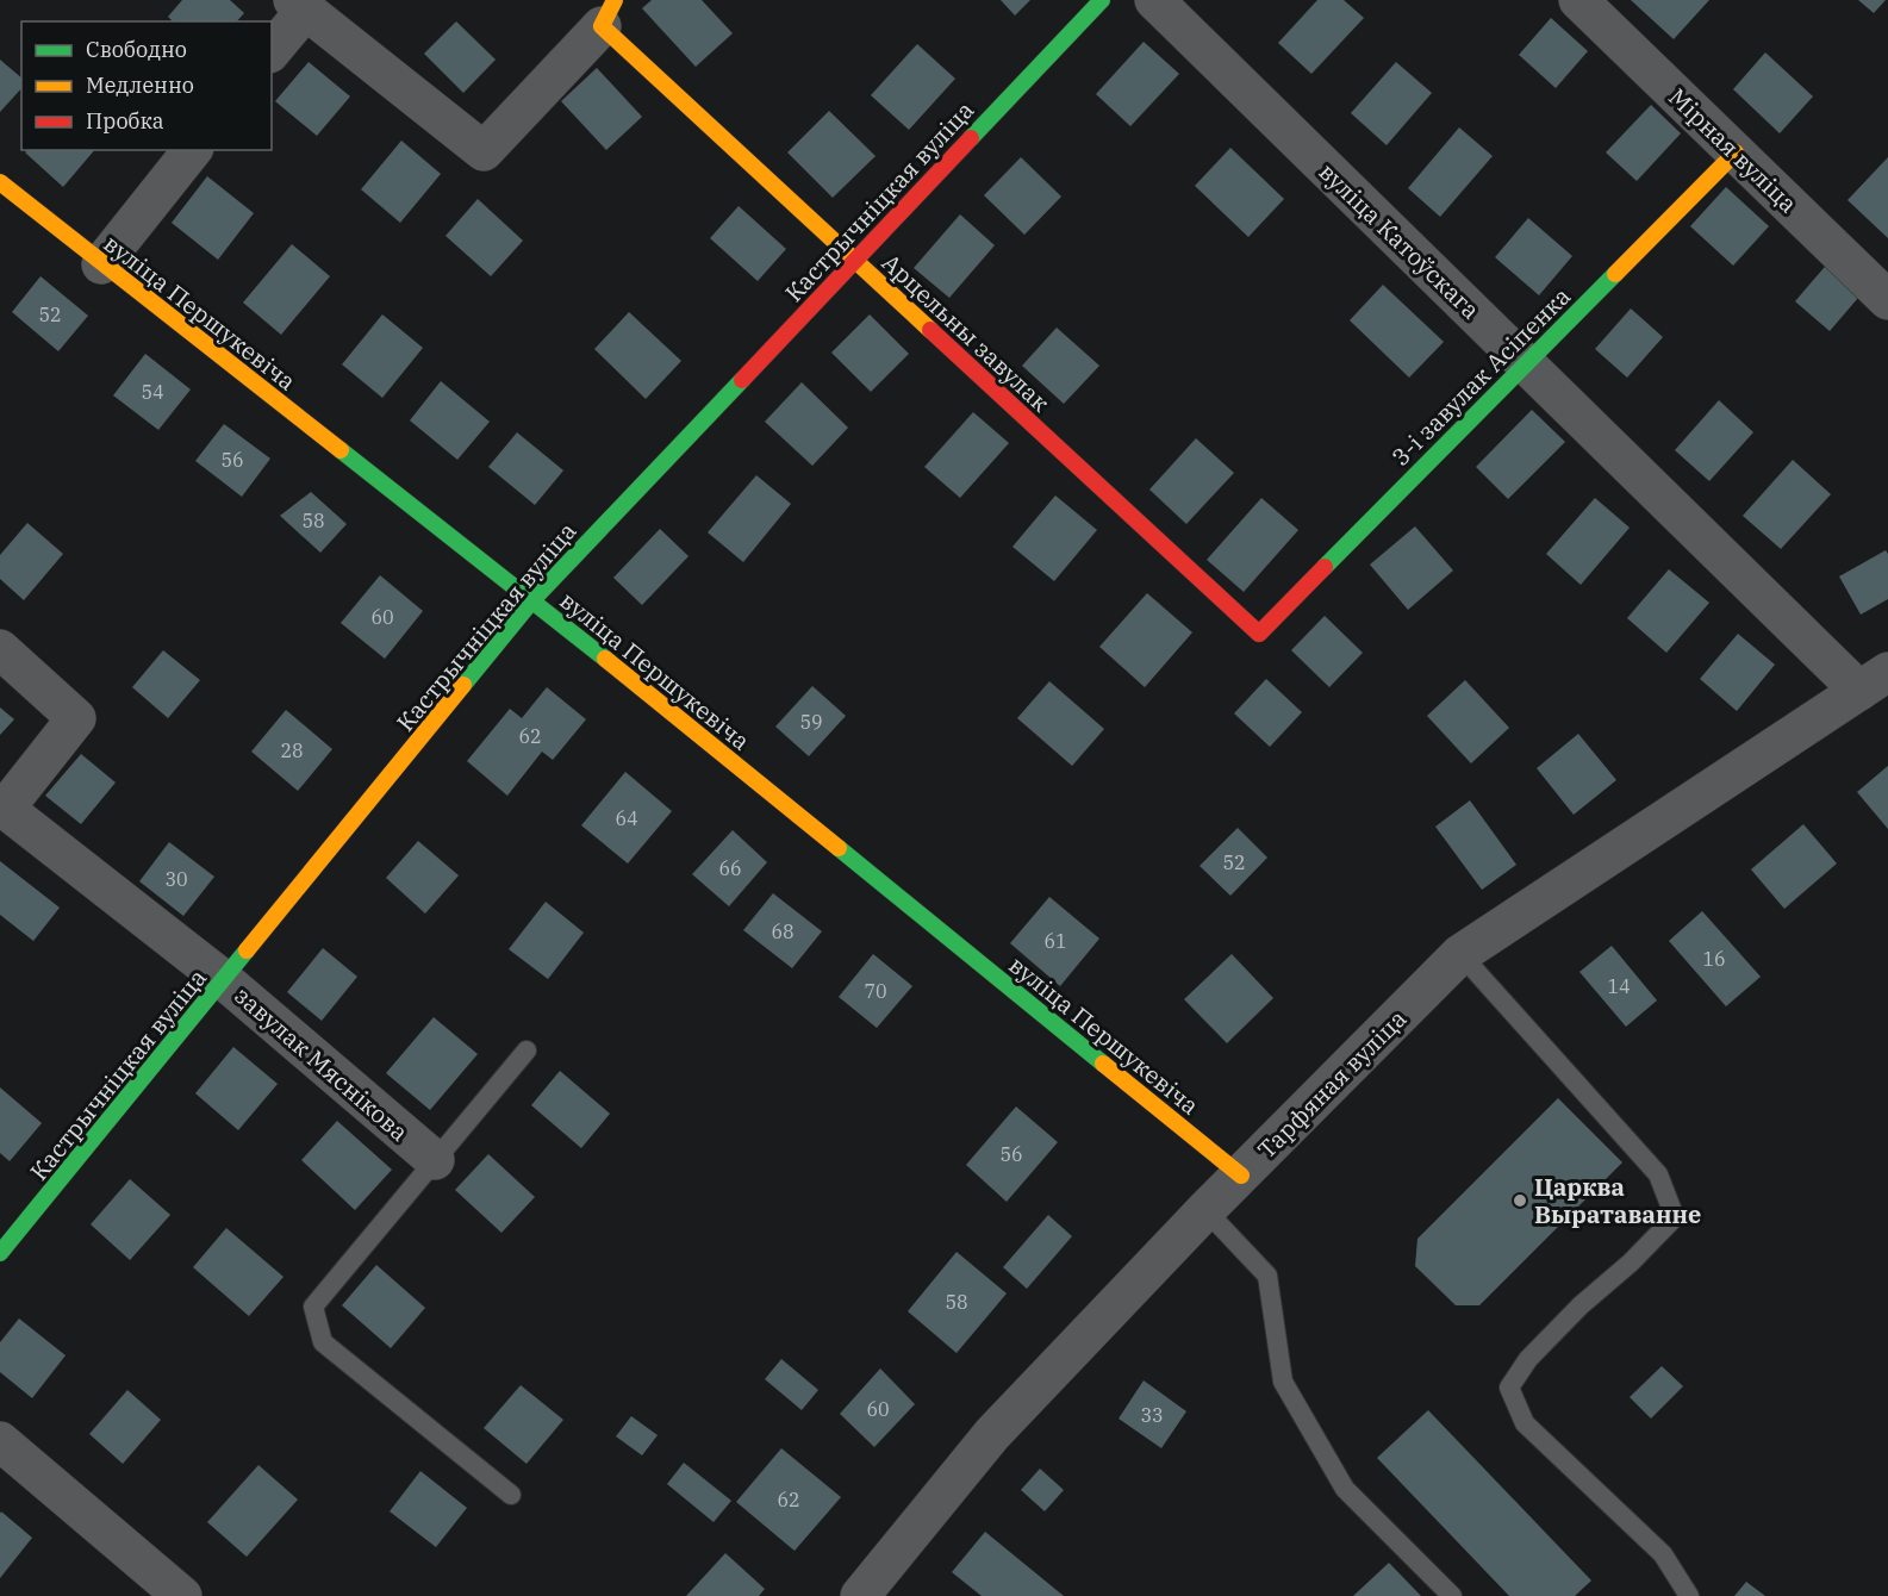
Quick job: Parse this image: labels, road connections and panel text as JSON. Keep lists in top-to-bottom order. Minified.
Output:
{"streets":{"street":["Мірная вуліца","Кастрычніцкая вуліца","вуліца Катоўскага","вуліца Першукевіча","Арцельны завулак","3-і завулак Асіпенка","завулак Мяснікова","Тарфяная вуліца"]},"crossings":[["Мірная вуліца","3-і завулак Асіпенка"],["Кастрычніцкая вуліца","вуліца Першукевіча"],["Кастрычніцкая вуліца","Арцельны завулак"],["Кастрычніцкая вуліца","завулак Мяснікова"],["вуліца Катоўскага","3-і завулак Асіпенка"],["вуліца Катоўскага","Тарфяная вуліца"],["вуліца Першукевіча","Тарфяная вуліца"],["Арцельны завулак","3-і завулак Асіпенка"]],"places":["Царква Выратаванне"],"house_numbers":["52","54","56","58","60","59","62","28","64","52","66","30","68","61","16","14","70","56","58","60","33","62"],"legend":["Свободно","Медленно","Пробка"]}
